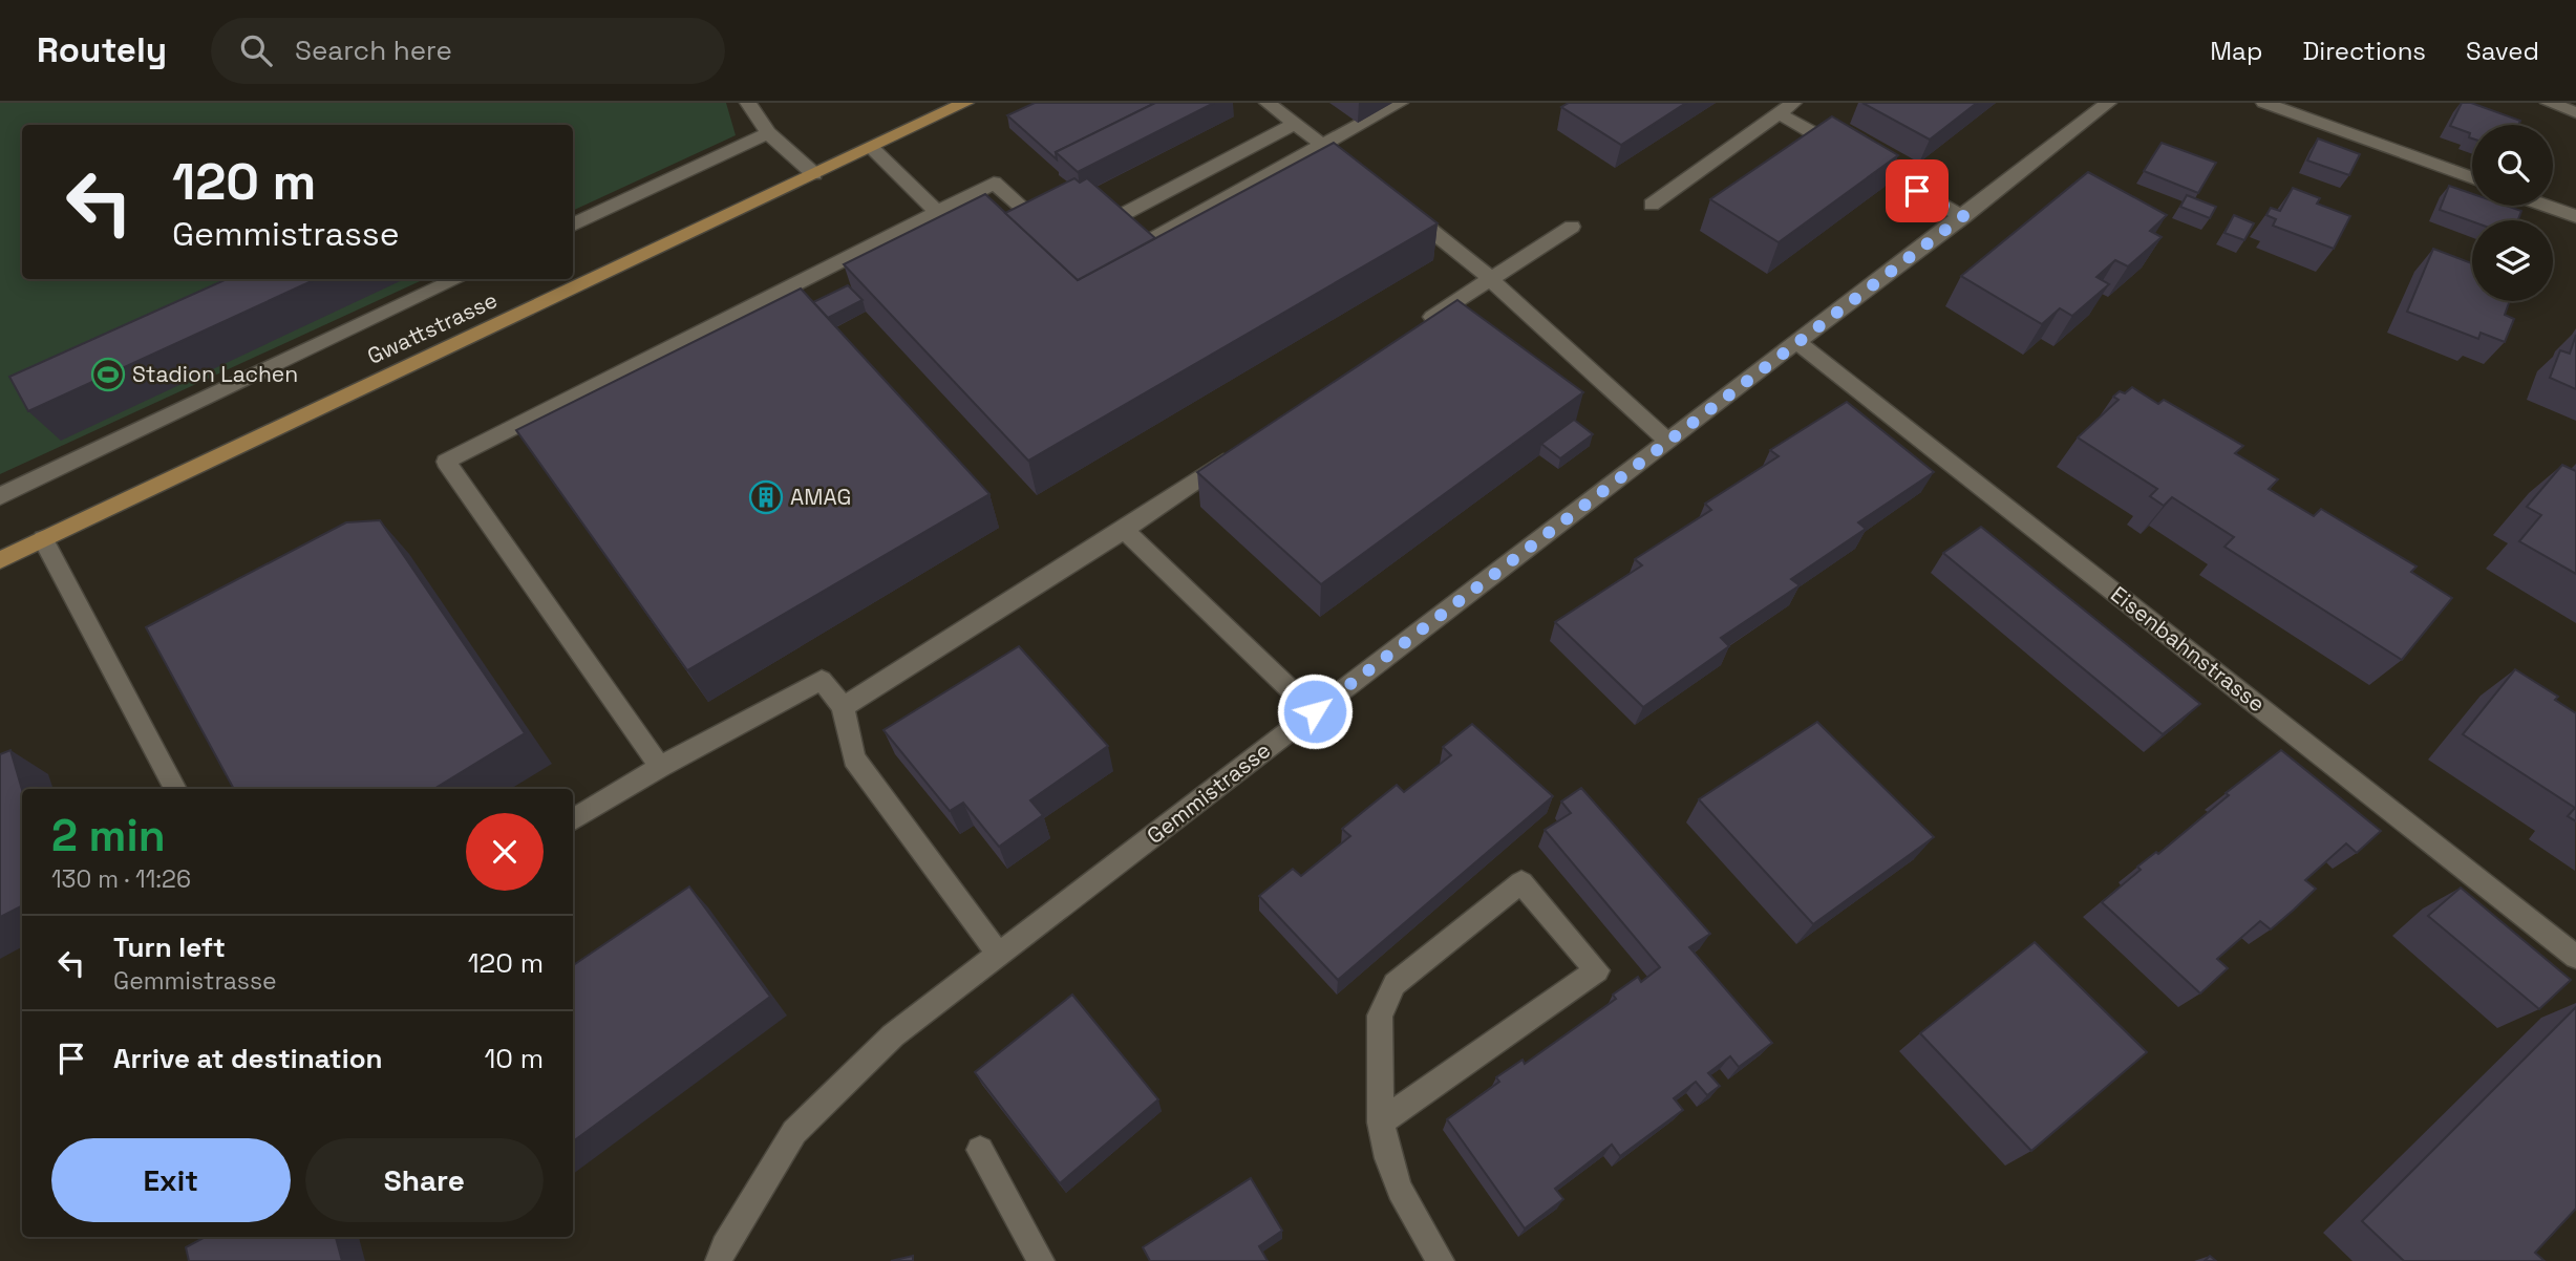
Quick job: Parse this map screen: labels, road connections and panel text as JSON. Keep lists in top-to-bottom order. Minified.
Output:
{"streets":{"main road":["Gwattstrasse"],"street":["Eisenbahnstrasse","Gemmistrasse"]},"crossings":[["Eisenbahnstrasse","Gemmistrasse"]],"places":{"sports":["Stadion Lachen"],"building":["AMAG"]},"page":{"header":"Routely","search":"Search here","nav":["Map","Directions","Saved"],"turn":["120 m","Gemmistrasse"],"heading":["2 min","130 m · 11:26"],"list":[{"name":"Turn left","note":"Gemmistrasse","value":"120 m"},{"name":"Arrive at destination","value":"10 m"}],"buttons":["Exit","Share"]}}
